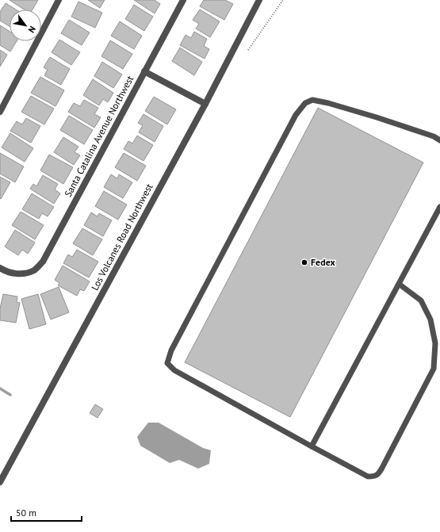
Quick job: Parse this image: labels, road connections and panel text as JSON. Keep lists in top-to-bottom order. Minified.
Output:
{"streets":{"street":["Santa Catalina Avenue Northwest","Los Volcanes Road Northwest"]},"places":["Fedex"],"scale_bar":"50 m","north":"bottom right"}
